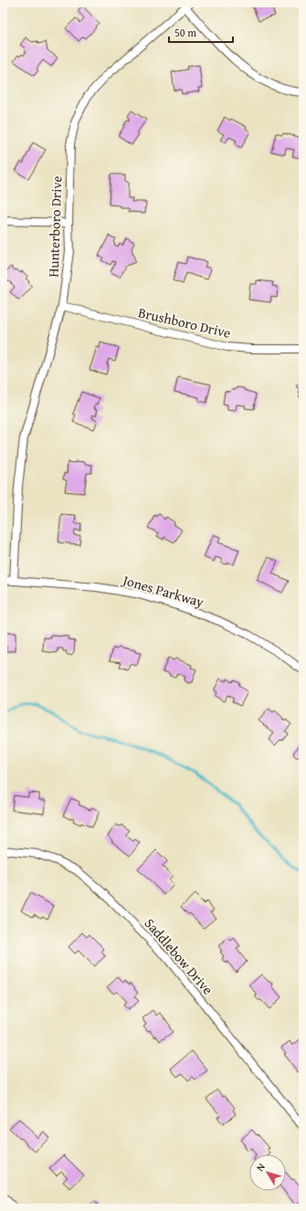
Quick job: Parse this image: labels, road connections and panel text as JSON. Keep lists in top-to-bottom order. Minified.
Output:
{"streets":{"street":["Hunterboro Drive","Brushboro Drive","Jones Parkway","Saddlebow Drive"]},"crossings":[["Hunterboro Drive","Brushboro Drive"],["Hunterboro Drive","Jones Parkway"]],"scale_bar":"50 m","north":"top left"}
